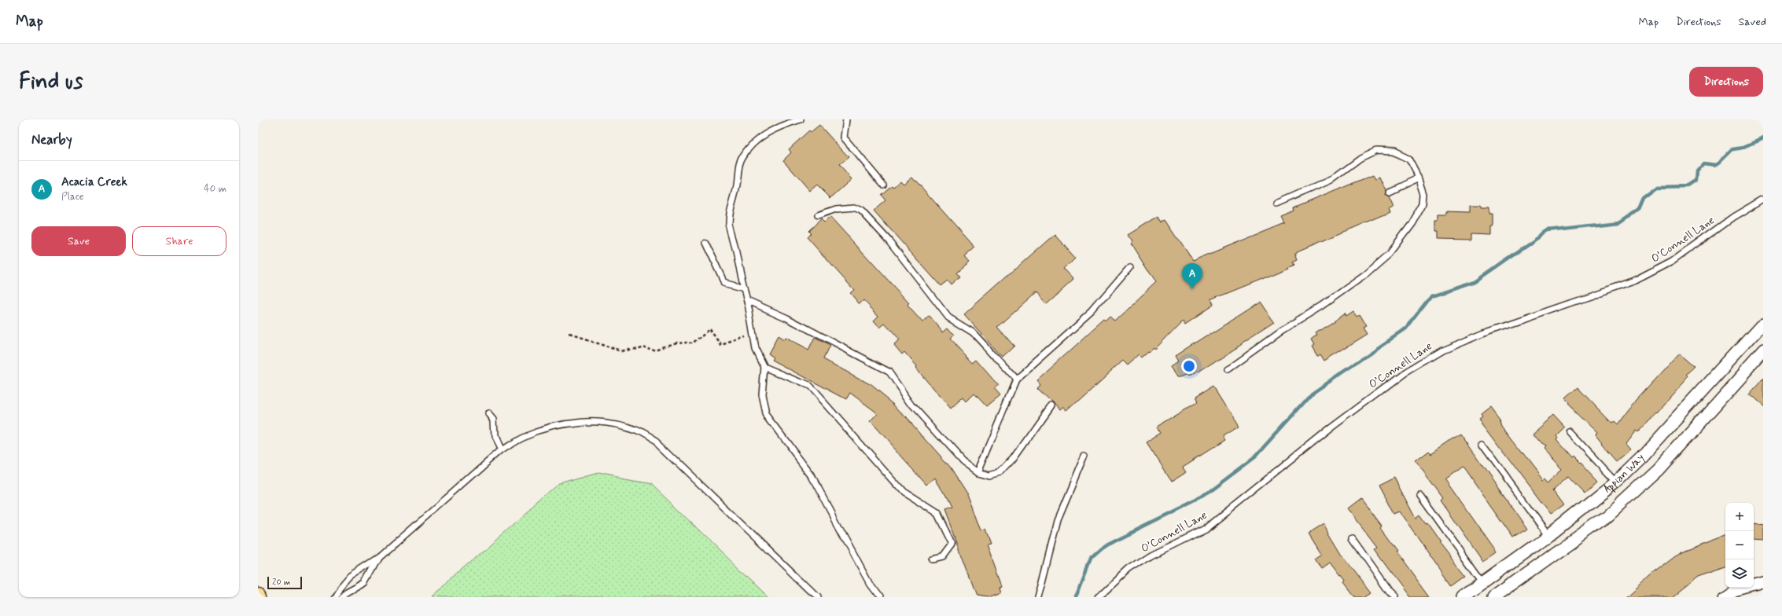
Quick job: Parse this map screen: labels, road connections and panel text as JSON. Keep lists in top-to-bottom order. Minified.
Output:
{"streets":{"street":["Appian Way"],"lane":["O’Connell Lane"]},"scale_bar":"20 m","page":{"header":"Map","nav":["Map","Directions","Saved"],"buttons":["Directions",["Save","Share"]],"title":"Find us","heading":"Nearby","list":[{"mark":"A","name":"Acacia Creek","note":"Place","value":"40 m"}],"pins":"A","map_buttons":["+","−"],"scale":"20 m"}}
